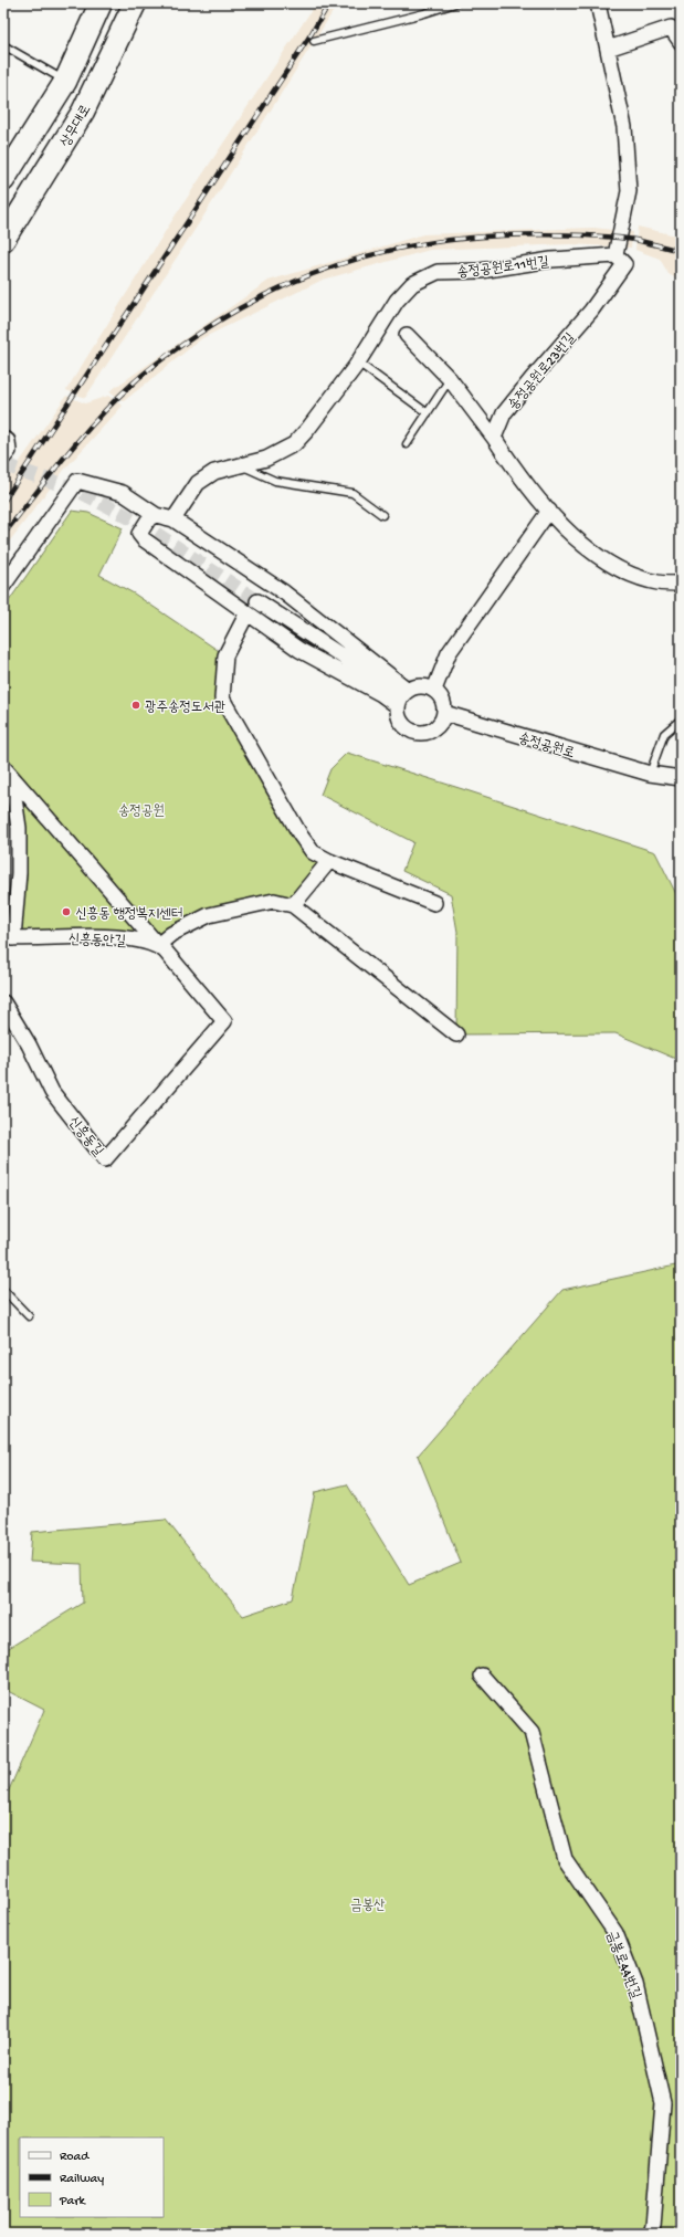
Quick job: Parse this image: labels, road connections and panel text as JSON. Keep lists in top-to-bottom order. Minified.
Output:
{"streets":{"main road":["상무대로"],"street":["송정공원로11번길","송정공원로23번길","송정공원로","신흥동안길","신흥동길","금봉로44번길"]},"crossings":[["송정공원로11번길","송정공원로23번길"],["신흥동안길","신흥동길"]],"parks":["송정공원","금봉산"],"places":["광주송정도서관","신흥동 행정복지센터"],"legend":["Road","Railway","Park"]}
